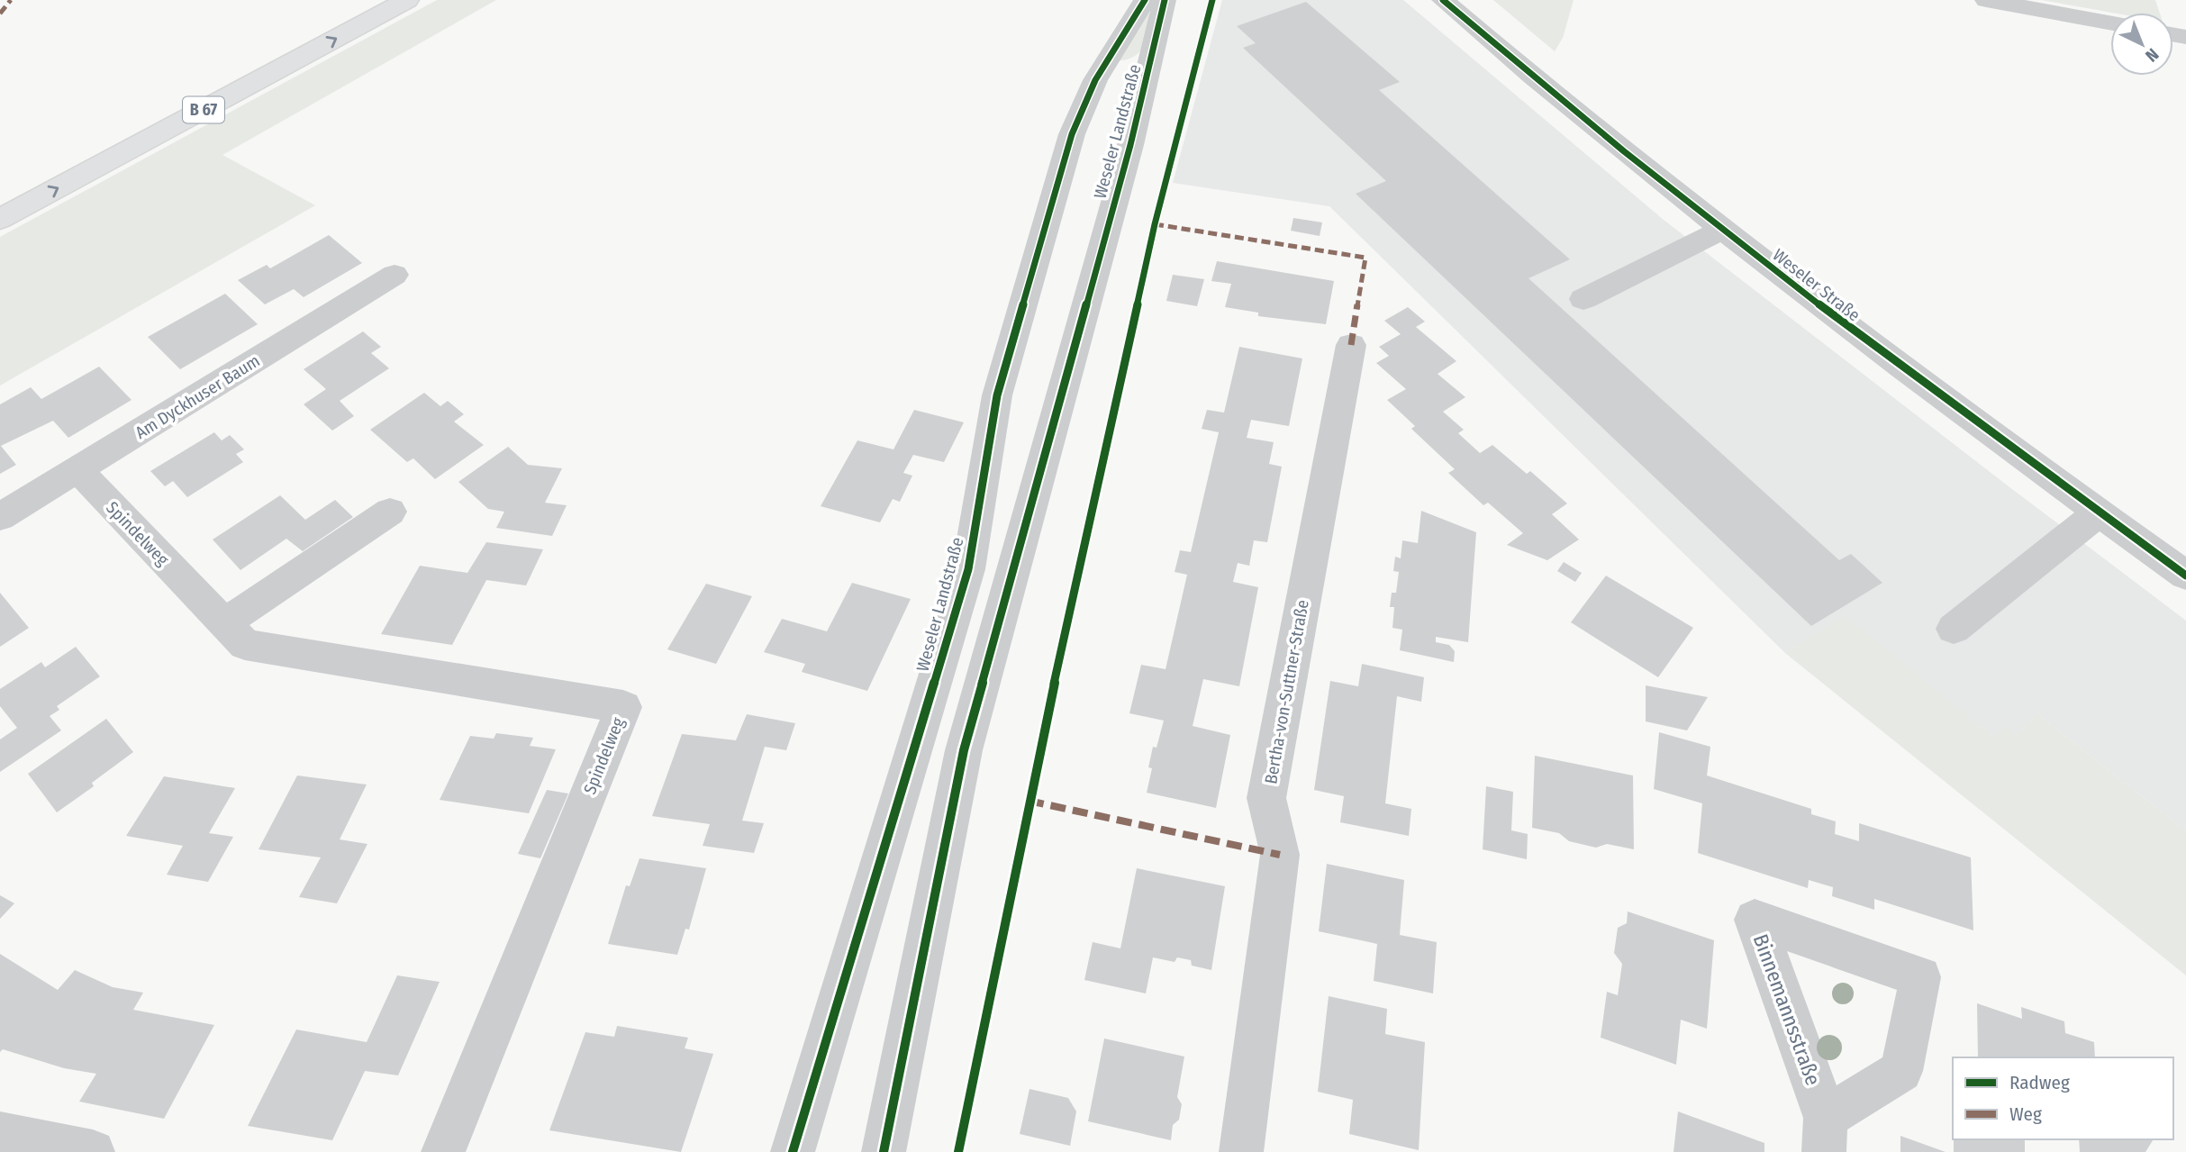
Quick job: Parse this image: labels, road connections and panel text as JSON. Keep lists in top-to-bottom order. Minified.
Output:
{"streets":{"highway":["B 67"],"street":["Weseler Landstraße","Weseler Straße","Am Dyckhuser Baum","Spindelweg","Bertha-von-Suttner-Straße","Binnemannsstraße"]},"crossings":[["Am Dyckhuser Baum","Spindelweg"]],"legend":["Radweg","Weg"],"north":"bottom right"}
